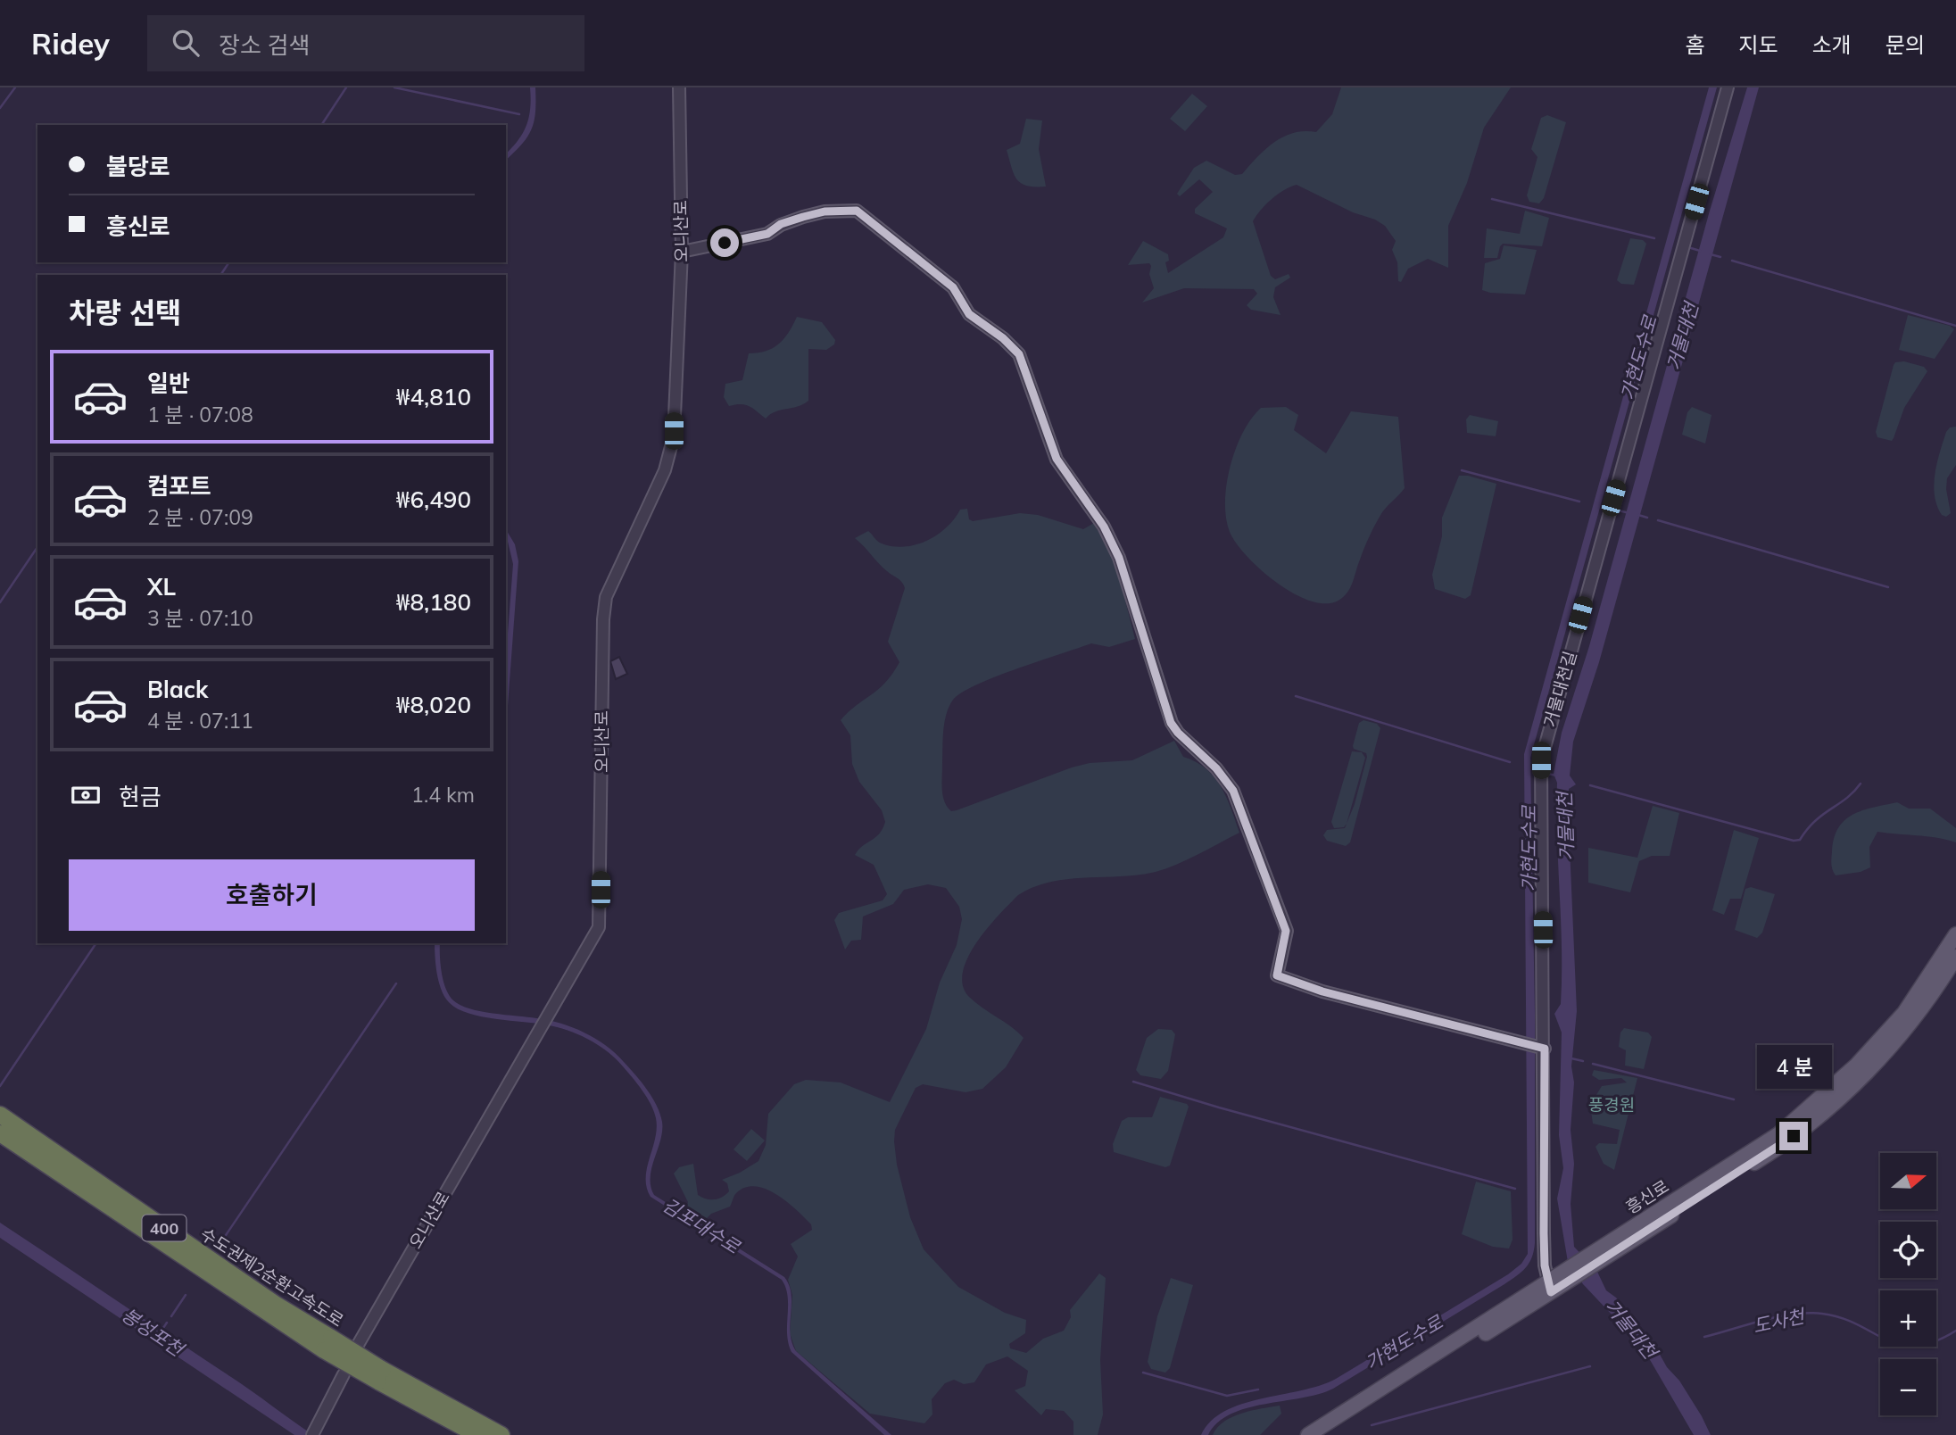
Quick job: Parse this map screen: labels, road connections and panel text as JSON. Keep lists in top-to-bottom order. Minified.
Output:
{"streets":{"highway":["400","수도권제2순환고속도로"],"main road":["흥신로"],"street":["오니산로","거물대천길"]},"crossings":[["거물대천길","흥신로"]],"water":["거물대천","가현도수로","김포대수로","도사천","봉성포천"],"parks":["풍경원"],"north":"right","page":{"header":"Ridey","search":"장소 검색","nav":["홈","지도","소개","문의"],"banner":["불당로","흥신로"],"heading":"차량 선택","list":[{"name":"일반","note":"1 분 · 07:08","value":"₩4,810"},{"name":"컴포트","note":"2 분 · 07:09","value":"₩6,490"},{"name":"XL","note":"3 분 · 07:10","value":"₩8,180"},{"name":"Black","note":"4 분 · 07:11","value":"₩8,020"}],"pay":["현금","1.4 km"],"buttons":"호출하기","bubble":"4 분","map_buttons":["+","−"]}}
